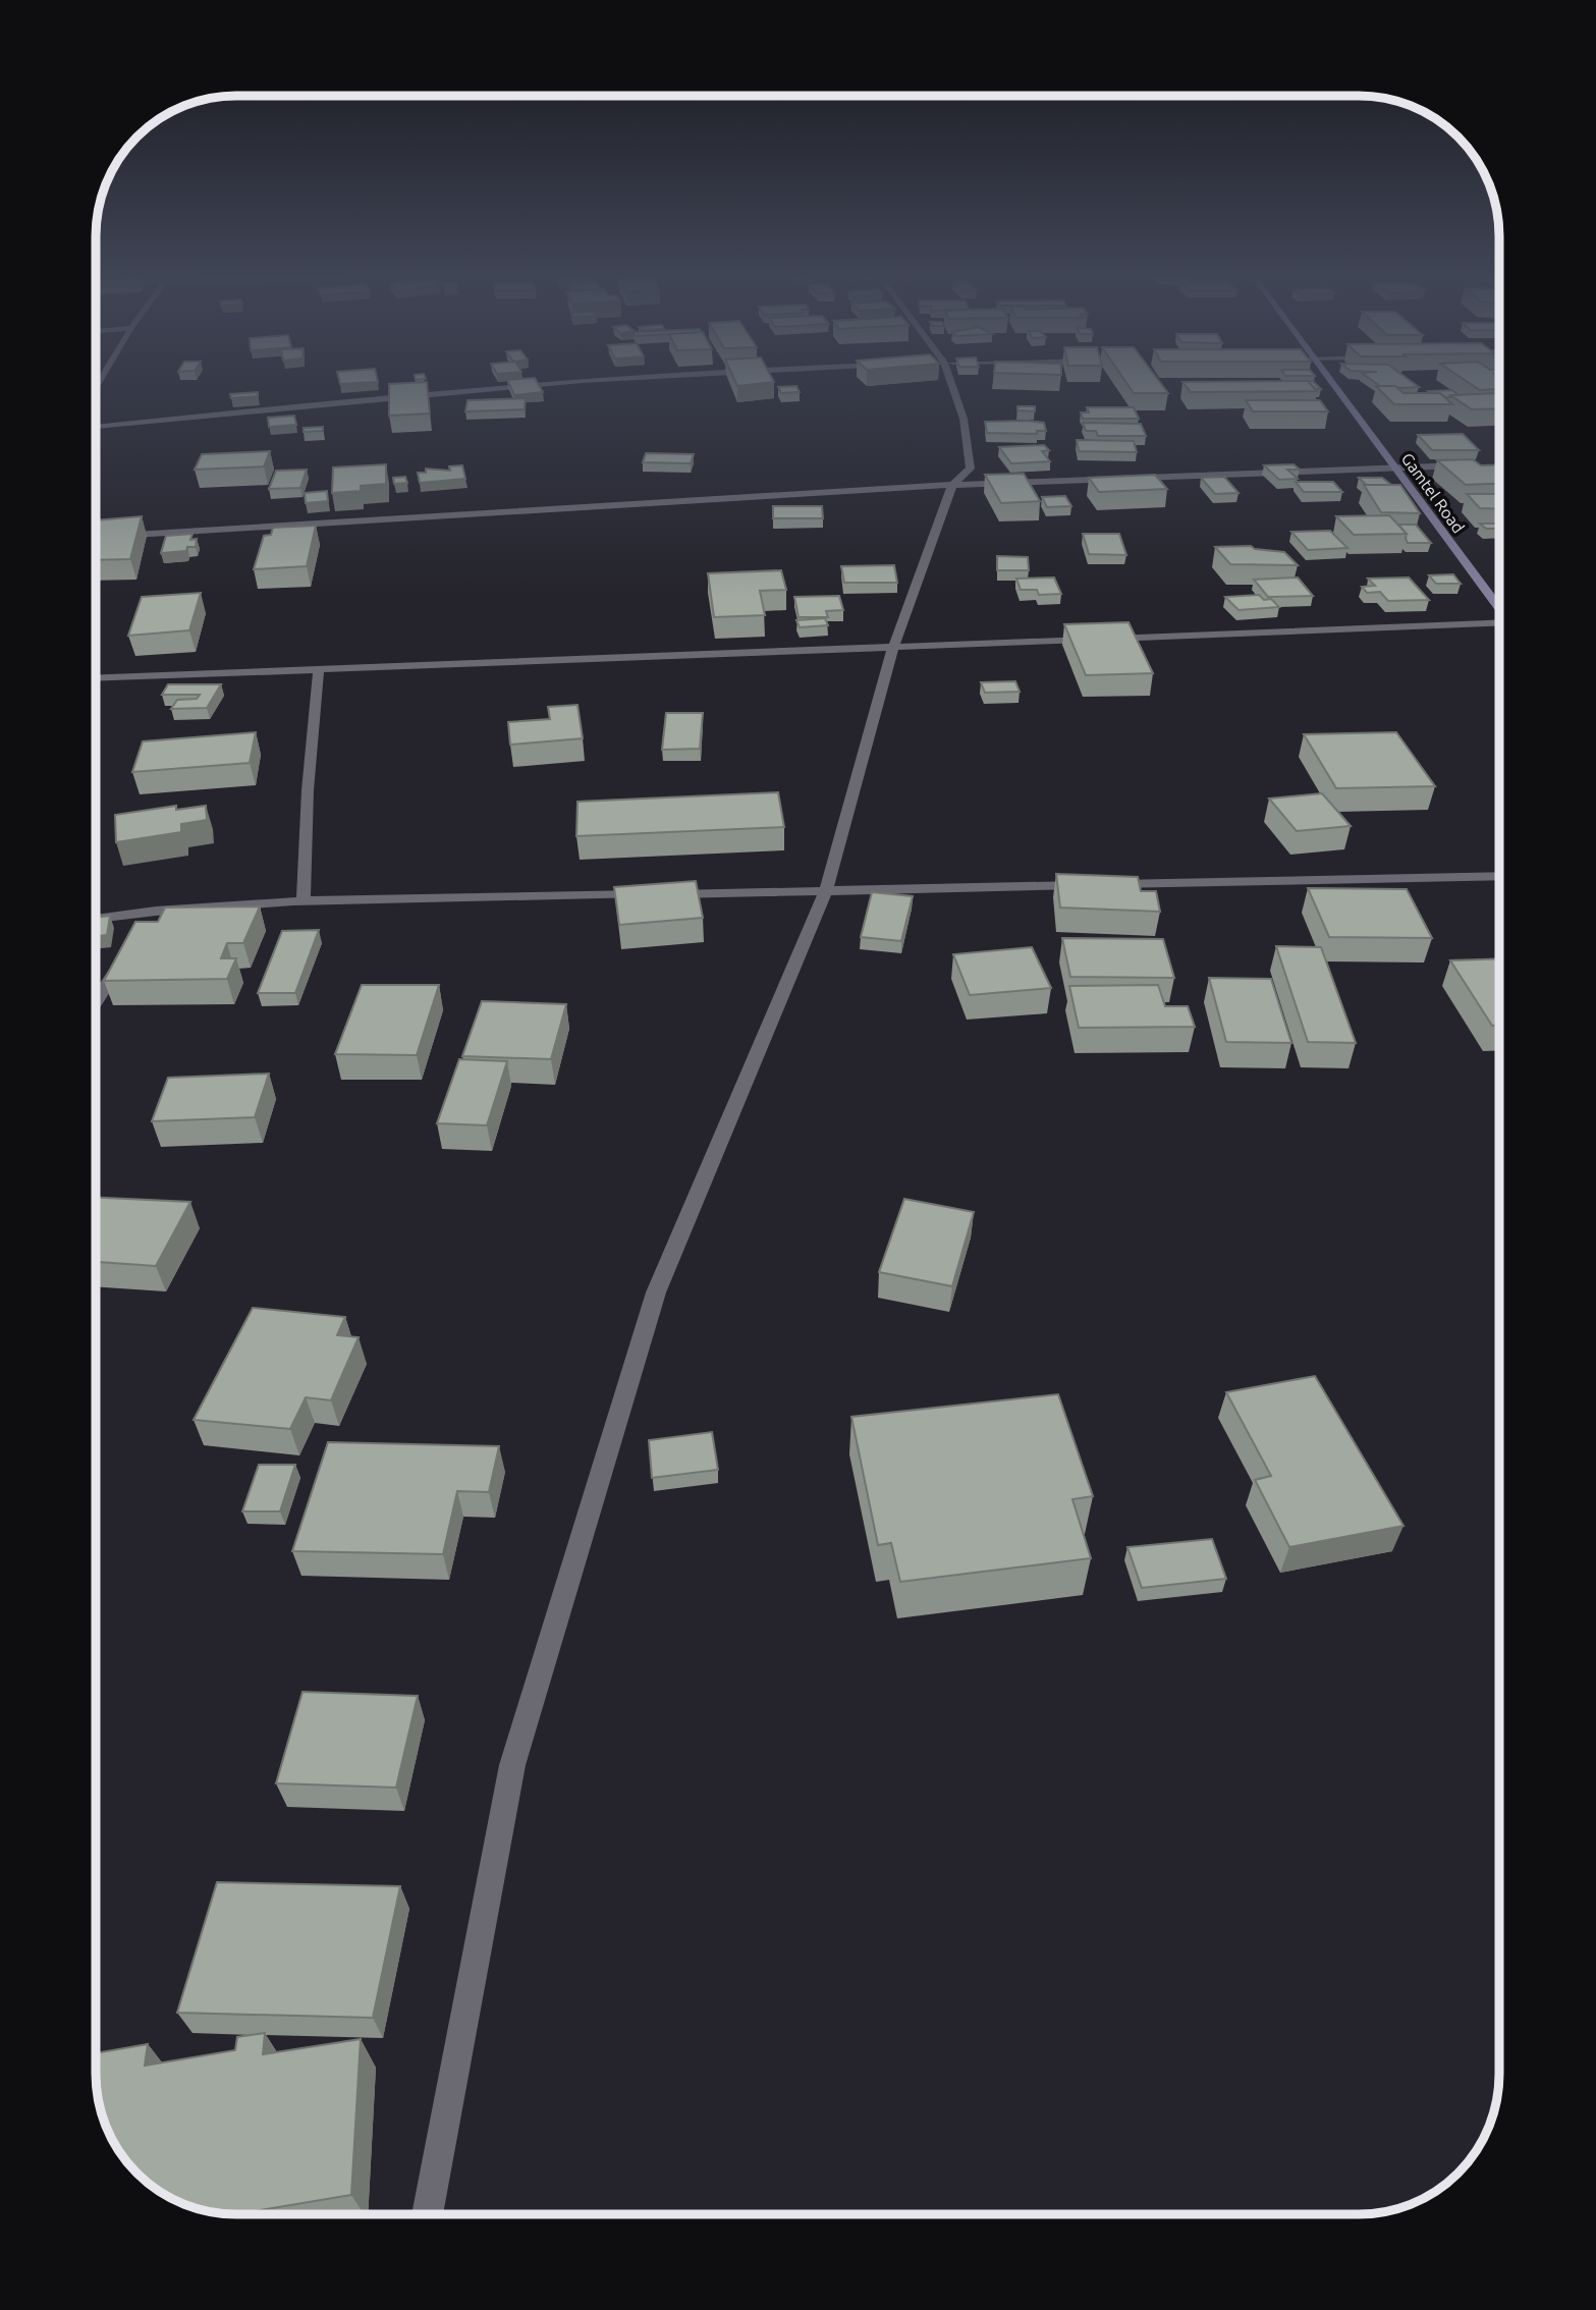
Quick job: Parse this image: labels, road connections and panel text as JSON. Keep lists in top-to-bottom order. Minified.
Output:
{"streets":{"street":["Gamtel Road"]}}
